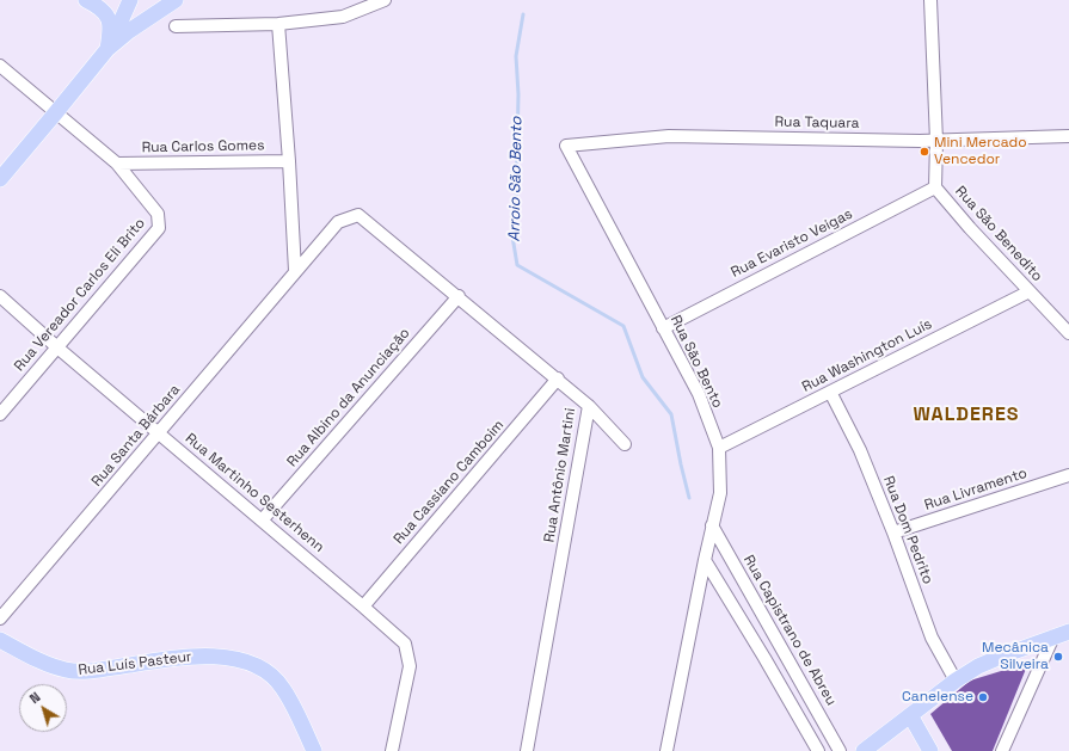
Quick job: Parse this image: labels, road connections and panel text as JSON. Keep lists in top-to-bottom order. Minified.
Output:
{"streets":{"main road":["Rua Luís Pasteur"],"street":["Rua Taquara","Rua Carlos Gomes","Rua São Benedito","Rua Evaristo Veigas","Rua Vereador Carlos Eli Brito","Rua Washington Luís","Rua São Bento","Rua Albino da Anunciação","Rua Santa Bárbara","Rua Antônio Martini","Rua Cassiano Camboim","Rua Livramento","Rua Martinho Sesterhenn","Rua Dom Pedrito","Rua Capistrano de Abreu"]},"crossings":[["Rua Taquara","Rua São Benedito"],["Rua Taquara","Rua São Bento"],["Rua Carlos Gomes","Rua Vereador Carlos Eli Brito"],["Rua São Benedito","Rua Evaristo Veigas"],["Rua São Benedito","Rua Washington Luís"],["Rua Evaristo Veigas","Rua São Bento"],["Rua Vereador Carlos Eli Brito","Rua Martinho Sesterhenn"],["Rua Washington Luís","Rua São Bento"],["Rua Washington Luís","Rua Dom Pedrito"],["Rua São Bento","Rua Capistrano de Abreu"],["Rua Albino da Anunciação","Rua Antônio Martini"],["Rua Albino da Anunciação","Rua Martinho Sesterhenn"],["Rua Santa Bárbara","Rua Antônio Martini"],["Rua Santa Bárbara","Rua Martinho Sesterhenn"],["Rua Antônio Martini","Rua Cassiano Camboim"],["Rua Cassiano Camboim","Rua Martinho Sesterhenn"],["Rua Livramento","Rua Dom Pedrito"]],"districts":["WALDERES"],"water":["Arroio São Bento"],"places":["Mini Mercado Vencedor","Mecânica Silveira","Canelense"],"north":"top left"}
